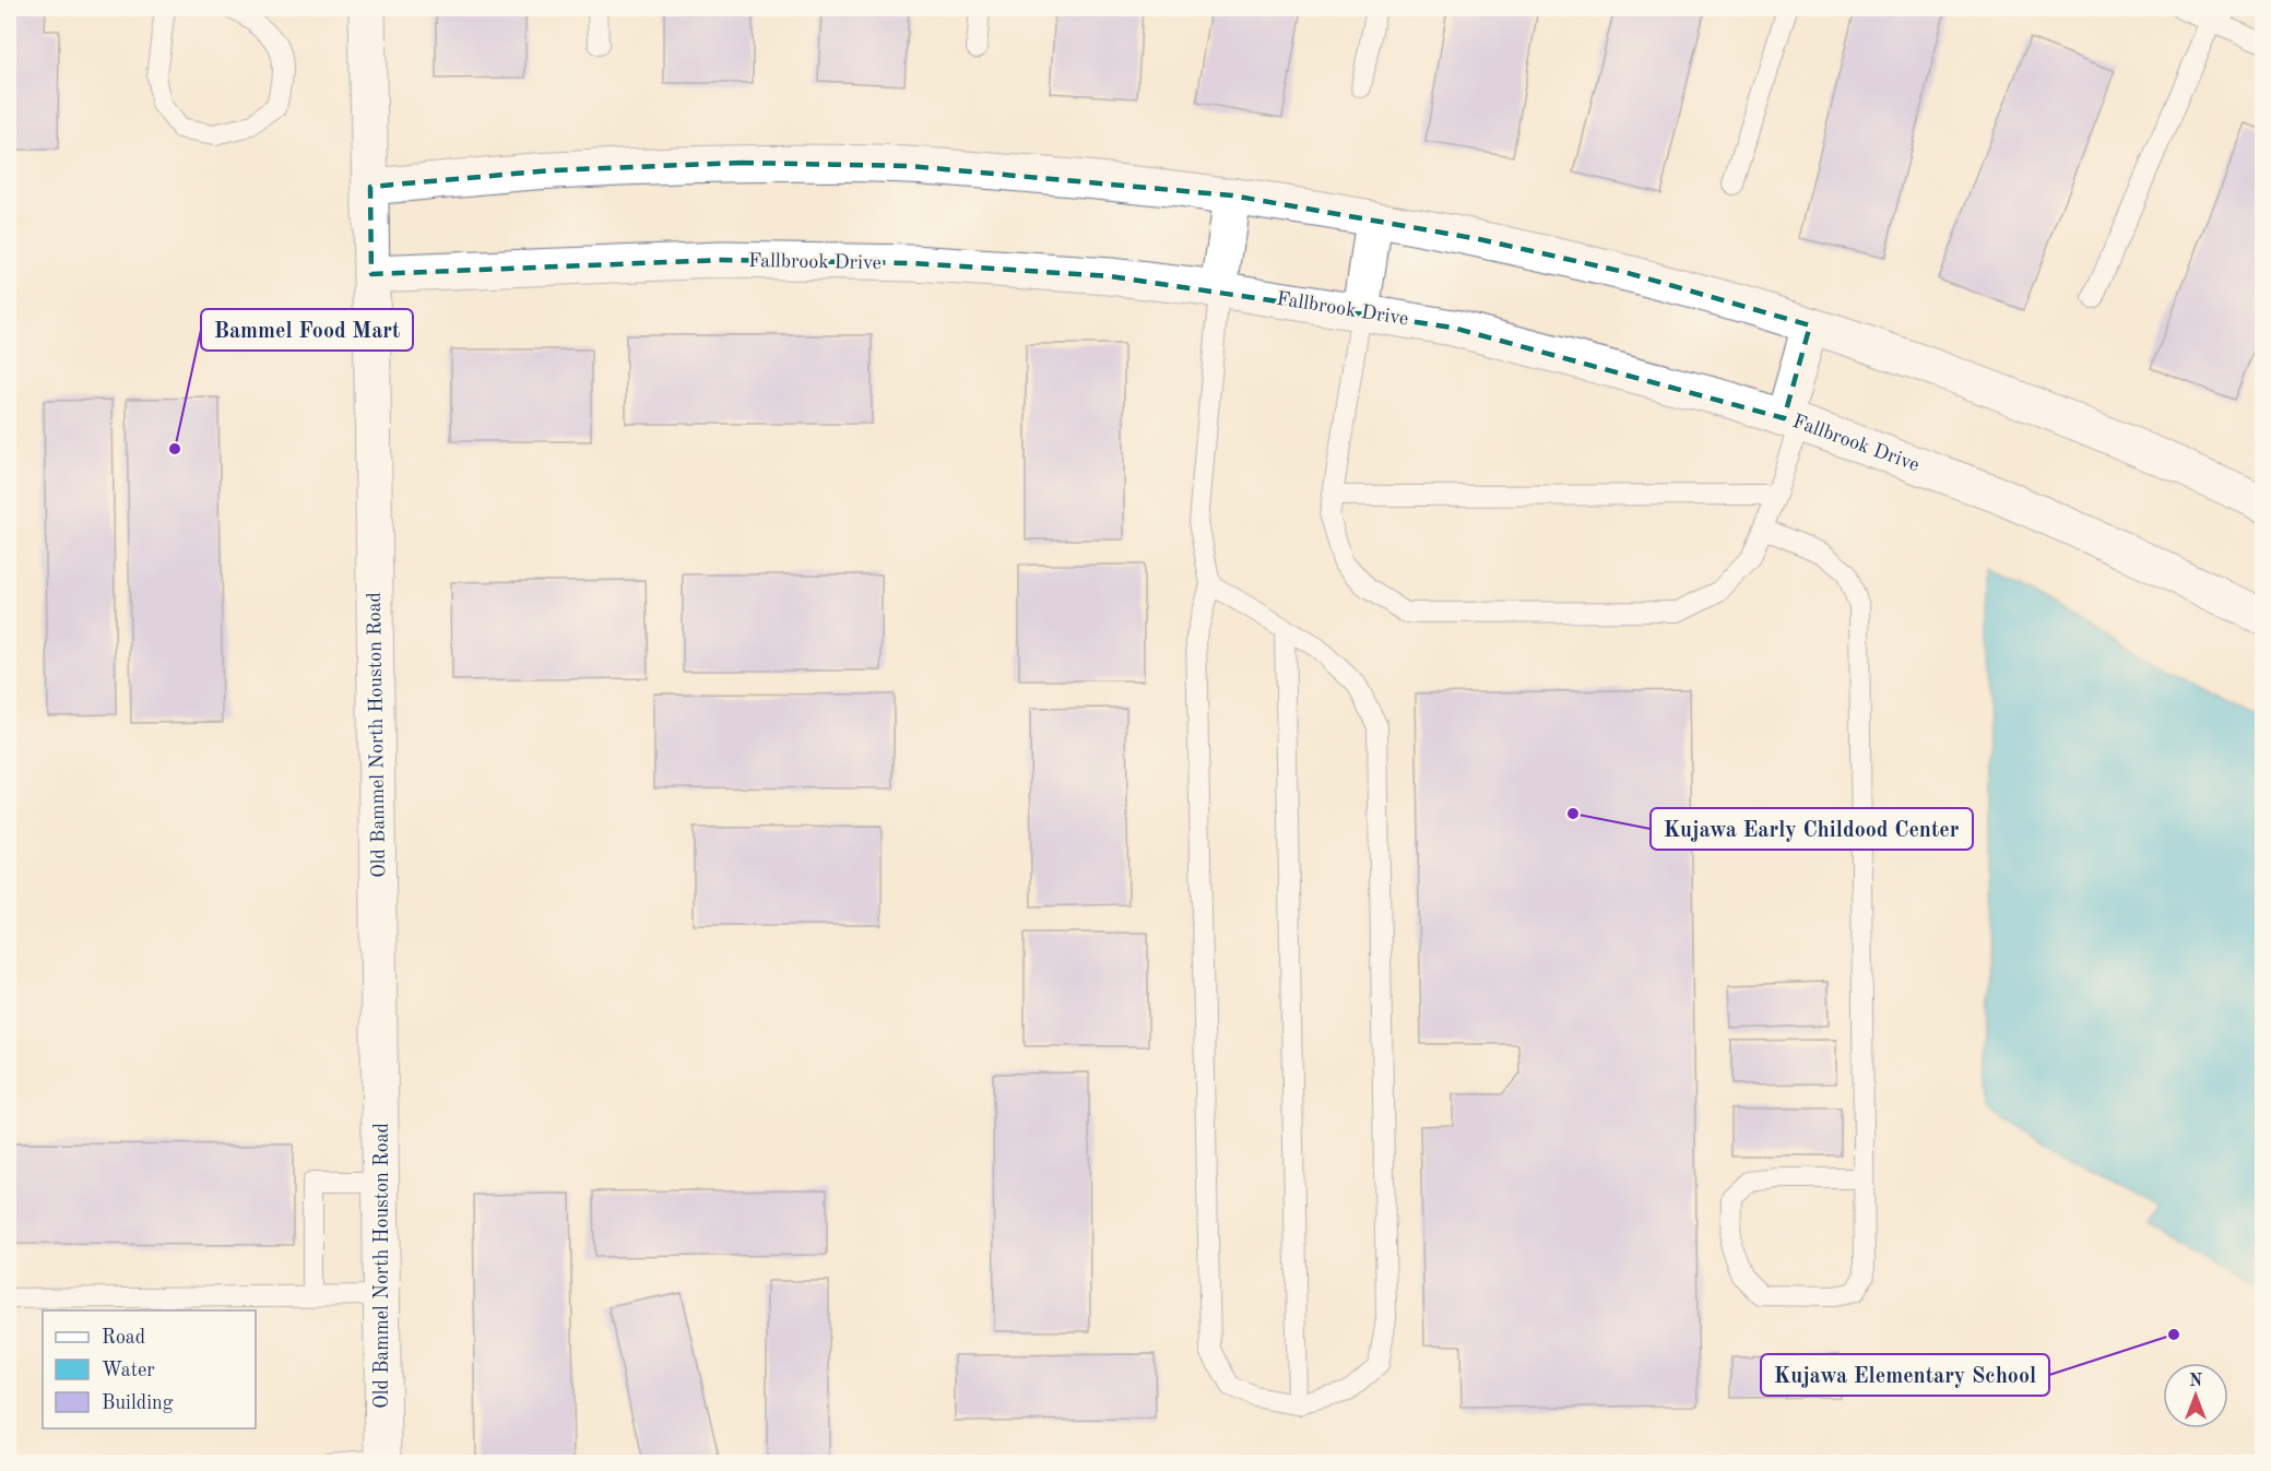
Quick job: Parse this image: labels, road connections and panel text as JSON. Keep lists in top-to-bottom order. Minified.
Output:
{"streets":{"street":["Fallbrook Drive","Old Bammel North Houston Road"]},"crossings":[["Fallbrook Drive","Old Bammel North Houston Road"]],"places":["Bammel Food Mart","Kujawa Early Childood Center","Kujawa Elementary School"],"legend":["Road","Water","Building"],"north":"top"}
